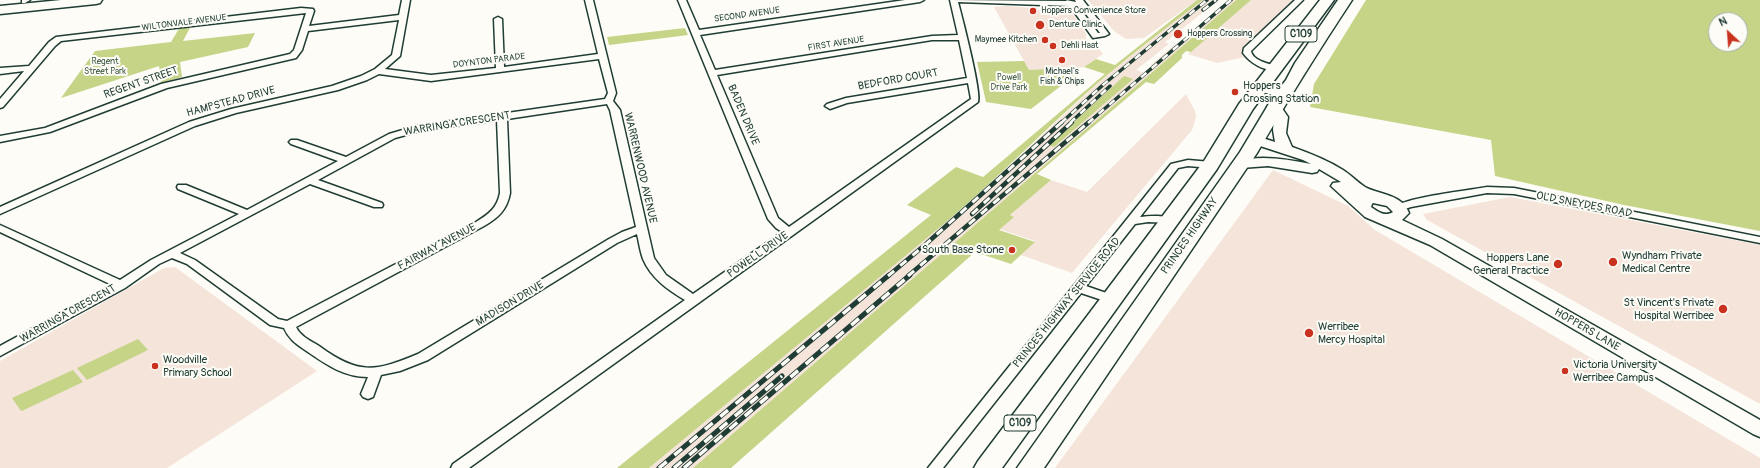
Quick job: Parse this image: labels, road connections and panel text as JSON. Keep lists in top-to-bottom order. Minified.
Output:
{"streets":{"highway":["C109","PRINCES HIGHWAY"],"street":["SECOND AVENUE","WILTONVALE AVENUE","FIRST AVENUE","DOYNTON PARADE","BEDFORD COURT","REGENT STREET","HAMPSTEAD DRIVE","BADEN DRIVE","WARRINGA CRESCENT","WARRENWOOD AVENUE","OLD SNEYDES ROAD","FAIRWAY AVENUE","POWELL DRIVE","PRINCES HIGHWAY SERVICE ROAD","MADISON DRIVE","HOPPERS LANE"]},"crossings":[["SECOND AVENUE","BADEN DRIVE"],["WILTONVALE AVENUE","REGENT STREET"],["C109","PRINCES HIGHWAY SERVICE ROAD"],["FIRST AVENUE","BADEN DRIVE"],["FIRST AVENUE","POWELL DRIVE"],["DOYNTON PARADE","HAMPSTEAD DRIVE"],["DOYNTON PARADE","WARRENWOOD AVENUE"],["BEDFORD COURT","POWELL DRIVE"],["BADEN DRIVE","POWELL DRIVE"],["WARRINGA CRESCENT","WARRENWOOD AVENUE"],["WARRINGA CRESCENT","FAIRWAY AVENUE"],["WARRENWOOD AVENUE","POWELL DRIVE"],["WARRENWOOD AVENUE","MADISON DRIVE"],["OLD SNEYDES ROAD","HOPPERS LANE"],["PRINCES HIGHWAY","HOPPERS LANE"],["FAIRWAY AVENUE","MADISON DRIVE"]],"parks":["Regent Street Park","Powell Drive Park"],"places":["Hoppers Convenience Store","Denture Clinic","Hoppers Crossing","Maymee Kitchen","Dehli Haat","Michael's Fish & Chips","Hoppers Crossing Station","South Base Stone","Wyndham Private Medical Centre","Hoppers Lane General Practice","St Vincent's Private Hospital Werribee","Werribee Mercy Hospital","Woodville Primary School","Victoria University Werribee Campus"],"north":"top left"}
